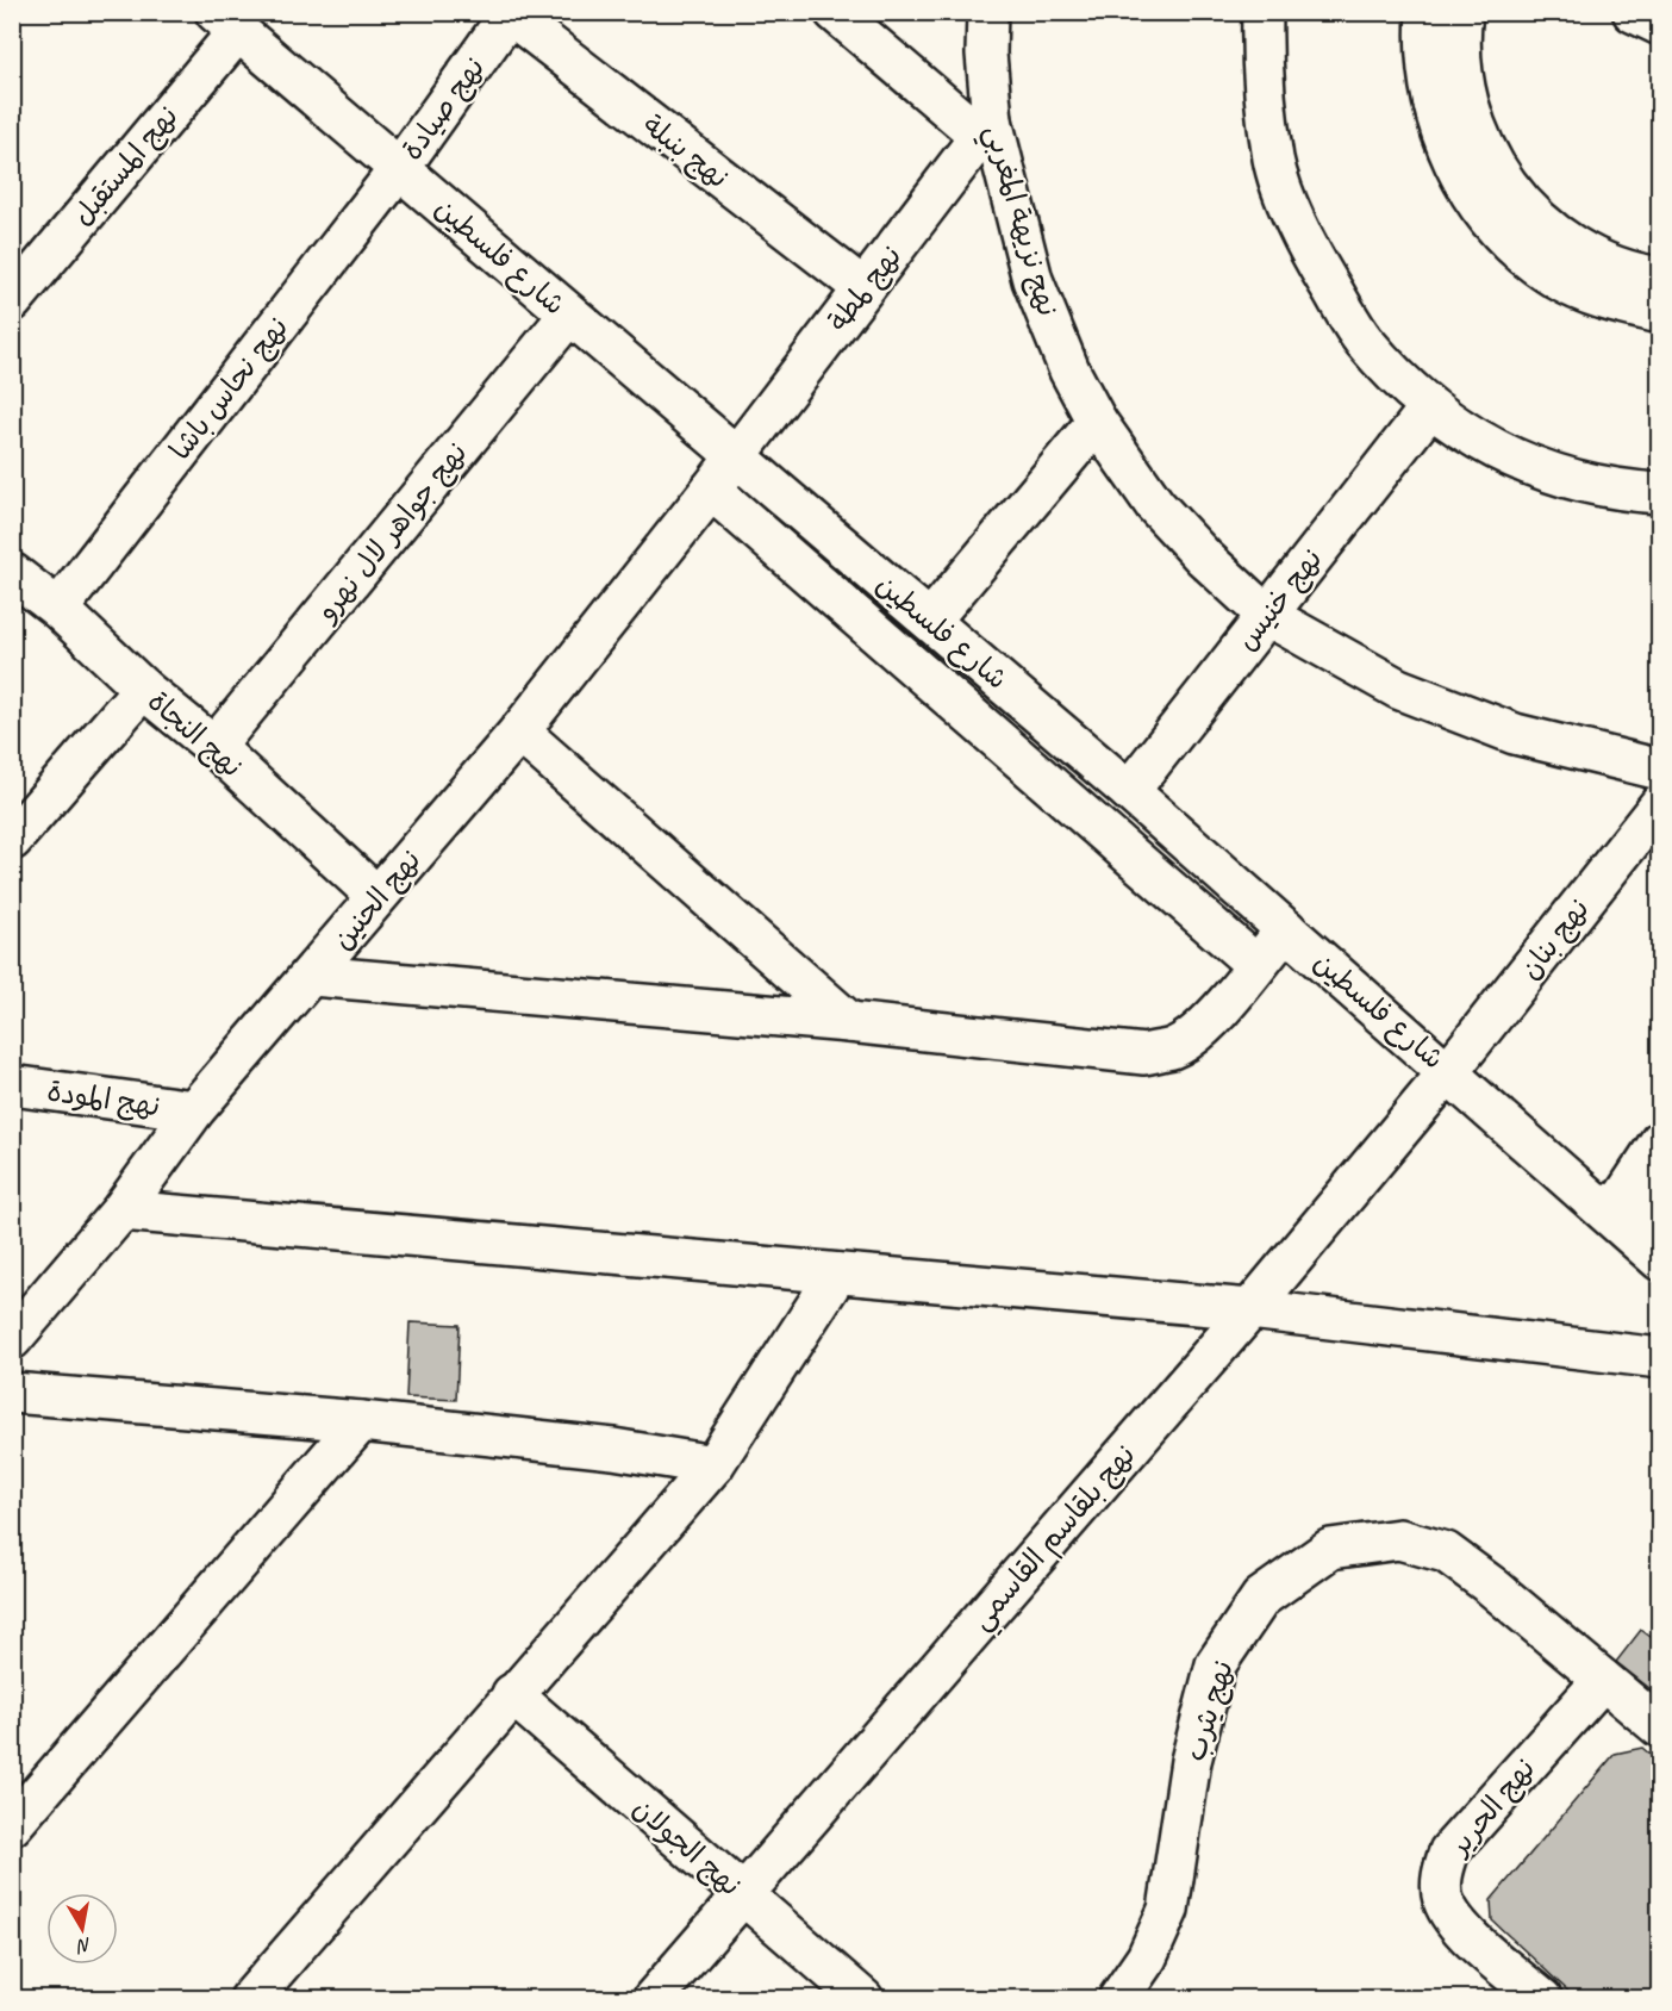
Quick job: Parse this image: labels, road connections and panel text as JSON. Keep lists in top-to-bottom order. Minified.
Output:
{"streets":{"street":["نهج صيادة","نهج بنبلة","نهج المستقبل","نهج نزيهة المغربي","شارع فلسطين","نهج لمطة","نهج نحاس باشا","نهج جواهر لال نهرو","نهج خنيس","نهج النجاة","نهج الحنين","نهج بنان","نهج المودة","نهج بلقاسم القاسمي","نهج يثرب","نهج الحرير","نهج الجولان"]},"crossings":[["نهج صيادة","نهج بنبلة"],["نهج صيادة","شارع فلسطين"],["نهج صيادة","نهج نحاس باشا"],["نهج بنبلة","نهج لمطة"],["نهج المستقبل","شارع فلسطين"],["نهج نزيهة المغربي","نهج لمطة"],["نهج نزيهة المغربي","نهج خنيس"],["شارع فلسطين","نهج لمطة"],["شارع فلسطين","نهج نحاس باشا"],["شارع فلسطين","نهج جواهر لال نهرو"],["شارع فلسطين","نهج خنيس"],["شارع فلسطين","نهج الحنين"],["شارع فلسطين","نهج بنان"],["شارع فلسطين","نهج بلقاسم القاسمي"],["نهج لمطة","نهج الحنين"],["نهج نحاس باشا","نهج النجاة"],["نهج جواهر لال نهرو","نهج النجاة"],["نهج النجاة","نهج الحنين"],["نهج الحنين","نهج المودة"],["نهج بنان","نهج بلقاسم القاسمي"],["نهج بلقاسم القاسمي","نهج الجولان"],["نهج يثرب","نهج الحرير"]],"north":"bottom"}
